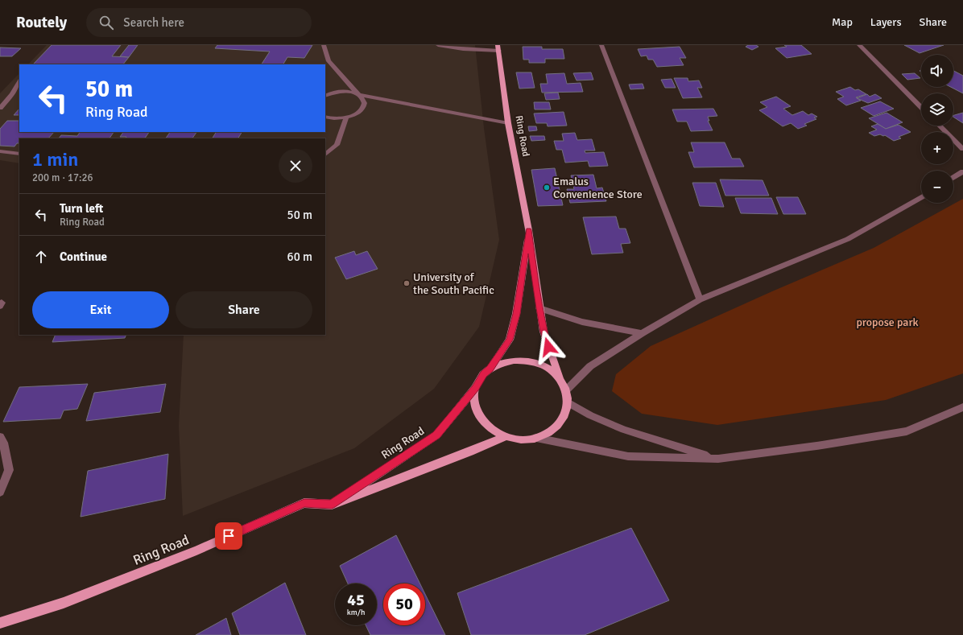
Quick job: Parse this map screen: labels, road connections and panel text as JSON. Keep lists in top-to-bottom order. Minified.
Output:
{"streets":{"main road":["Ring Road"]},"parks":["propose park"],"places":["Emalus Convenience Store","University of the South Pacific"],"page":{"header":"Routely","search":"Search here","nav":["Map","Layers","Share"],"map_buttons":["+","−"],"turn":["50 m","Ring Road"],"heading":["1 min","200 m · 17:26"],"list":[{"name":"Turn left","note":"Ring Road","value":"50 m"},{"name":"Continue","value":"60 m"}],"buttons":["Exit","Share"],"speed":"45 km/h","limit":"50"}}
